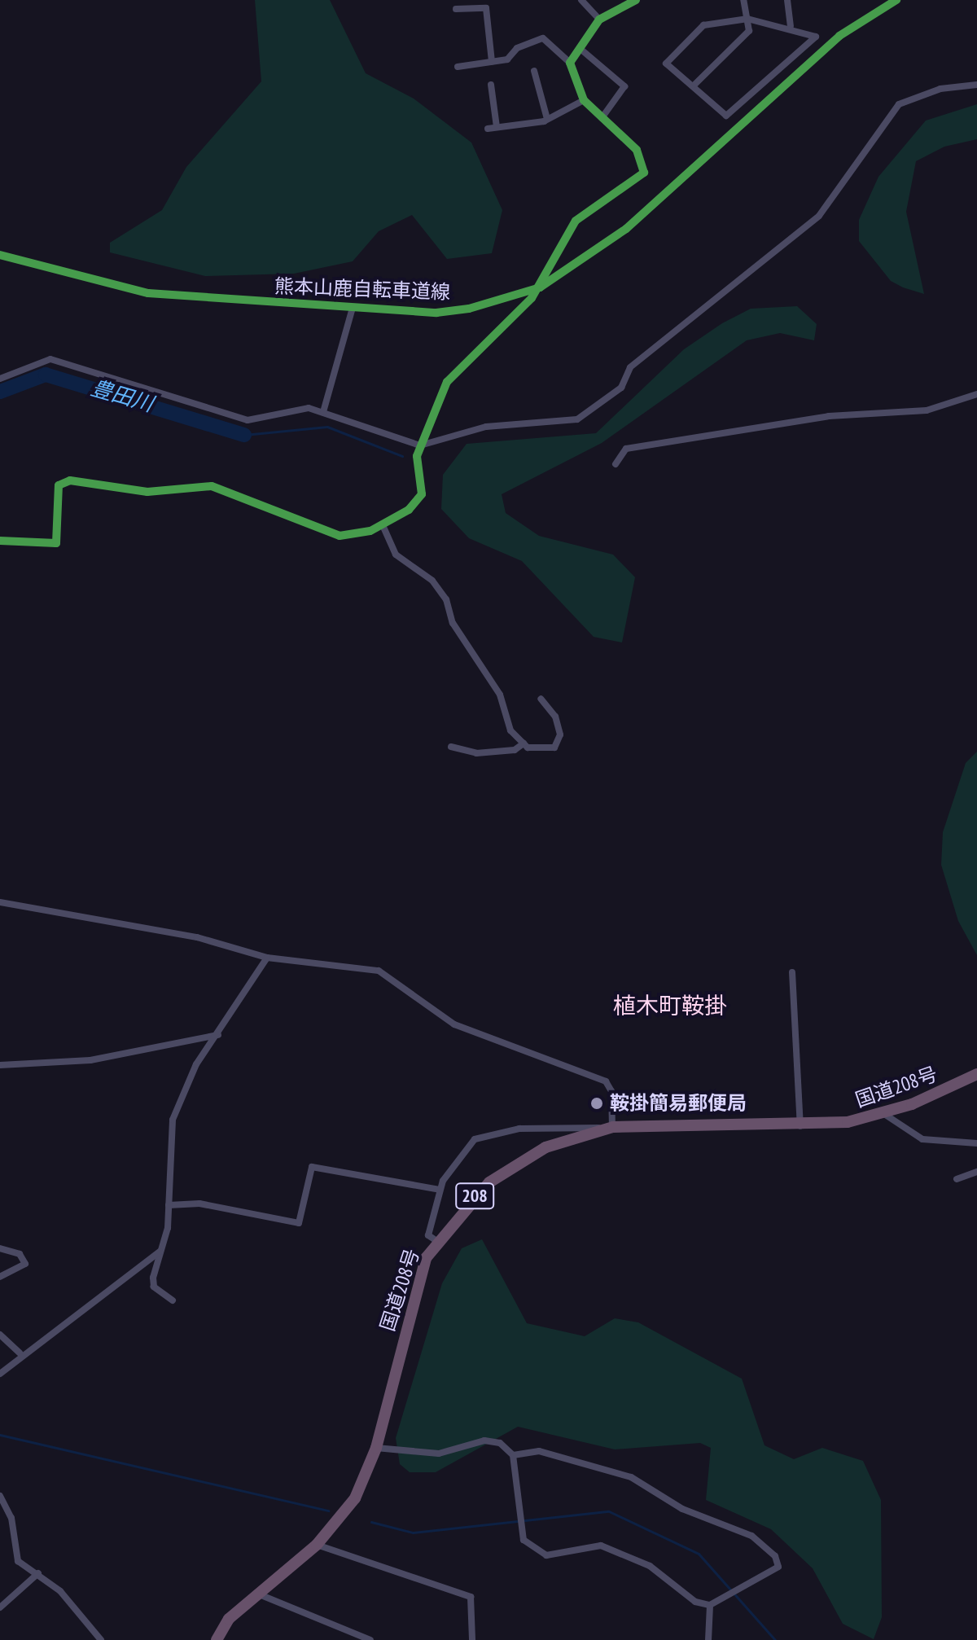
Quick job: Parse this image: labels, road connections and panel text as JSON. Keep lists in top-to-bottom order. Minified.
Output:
{"streets":{"highway":["国道208号","208"],"cycle path":["熊本山鹿自転車道線"]},"districts":["植木町鞍掛"],"water":["豊田川"],"places":["鞍掛簡易郵便局"]}
